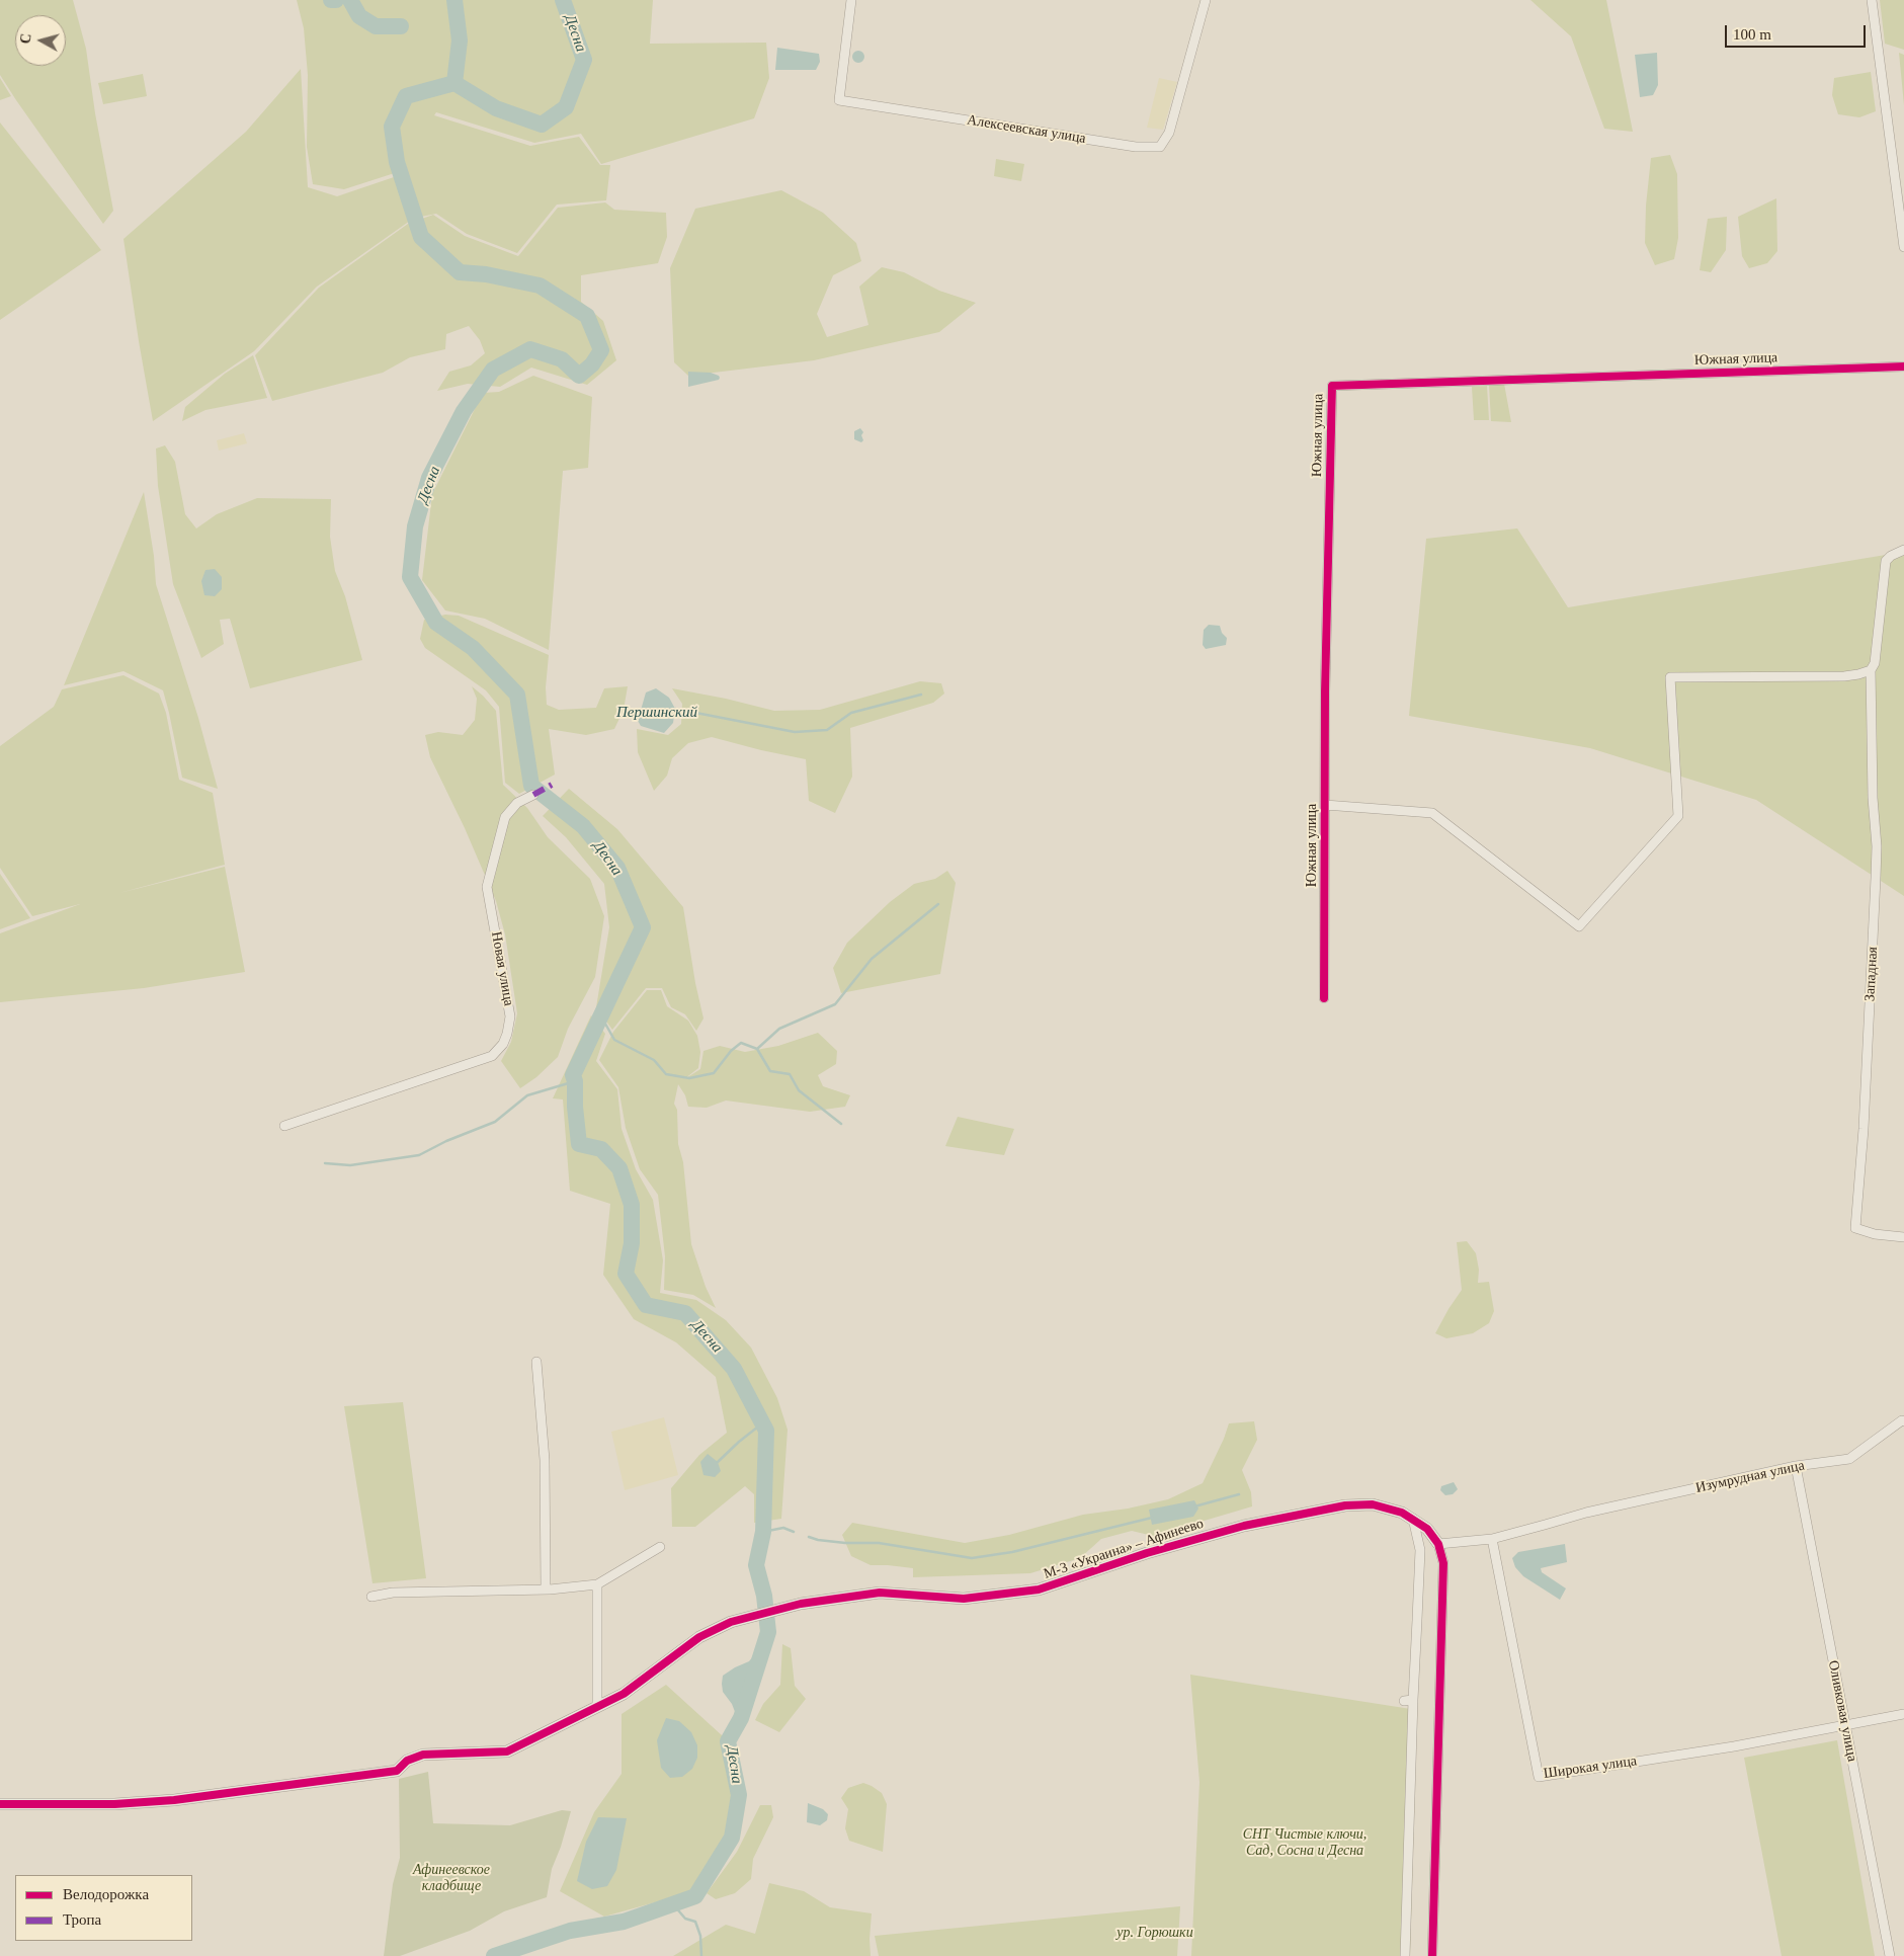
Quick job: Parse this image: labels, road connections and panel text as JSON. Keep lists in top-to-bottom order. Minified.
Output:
{"streets":{"street":["Алексеевская улица","Южная улица","Новая улица","Западная","Изумрудная улица","М-3 «Украина» – Афинеево","Оливковая улица","Широкая улица"]},"crossings":[["Изумрудная улица","Оливковая улица"],["Изумрудная улица","Широкая улица"],["Оливковая улица","Широкая улица"]],"water":["Десна","Першинский"],"parks":["СНТ Чистые ключи, Сад, Сосна и Десна","Афинеевское кладбище","ур. Горюшки"],"legend":["Велодорожка","Тропа"],"scale_bar":"100 m","north":"left"}
